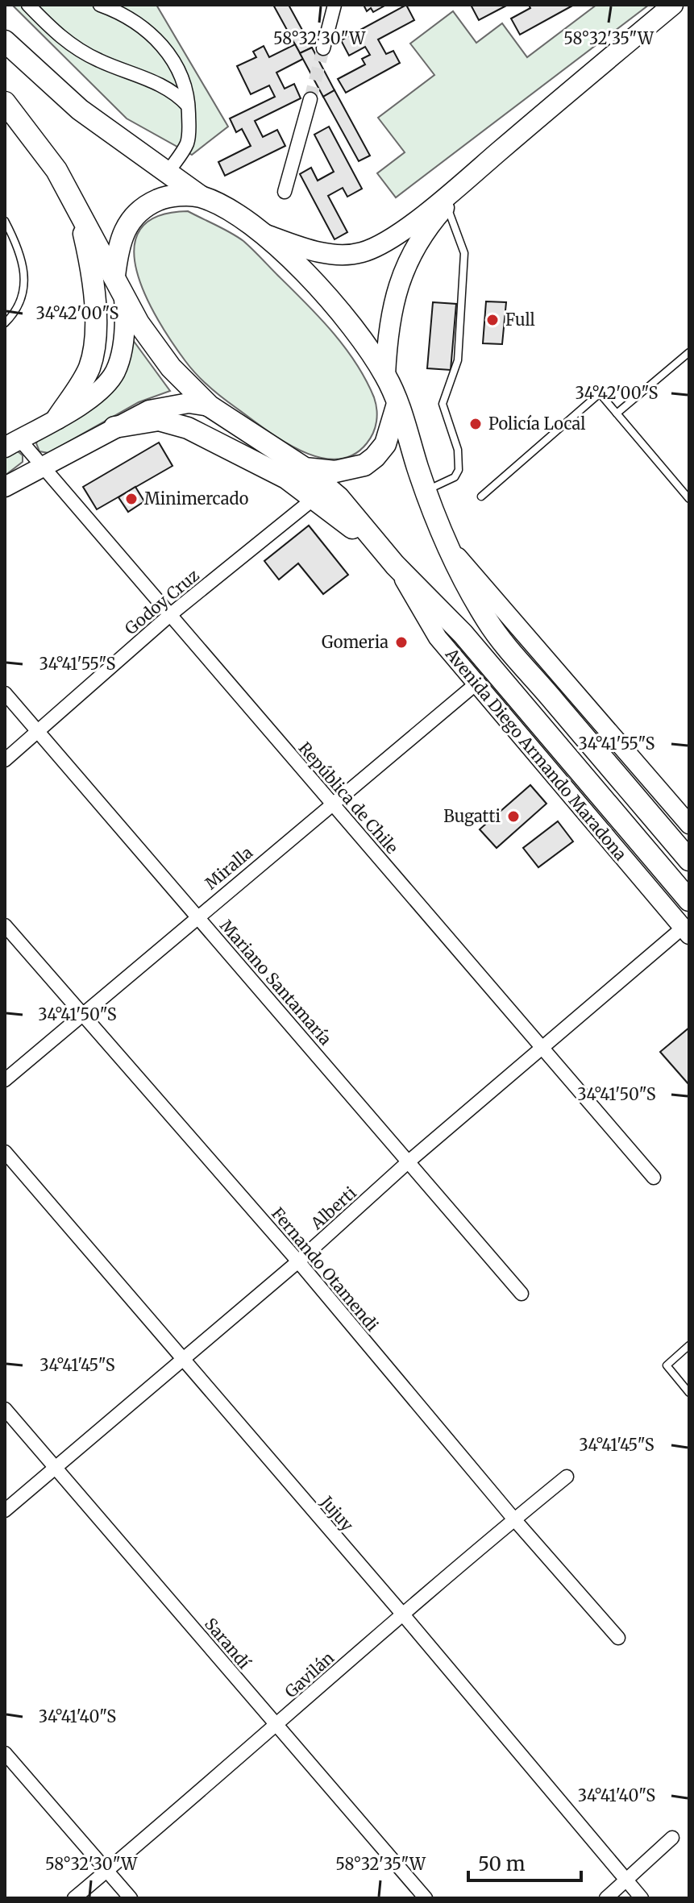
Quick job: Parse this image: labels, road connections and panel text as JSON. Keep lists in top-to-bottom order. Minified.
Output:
{"streets":{"main road":["Avenida Diego Armando Maradona"],"street":["Godoy Cruz","República de Chile","Miralla","Mariano Santamaría","Alberti","Fernando Otamendi","Jujuy","Sarandí","Gavilán"]},"crossings":[["Godoy Cruz","República de Chile"],["Godoy Cruz","Mariano Santamaría"],["Avenida Diego Armando Maradona","Miralla"],["Avenida Diego Armando Maradona","Alberti"],["República de Chile","Miralla"],["República de Chile","Alberti"],["Miralla","Mariano Santamaría"],["Miralla","Fernando Otamendi"],["Mariano Santamaría","Alberti"],["Alberti","Fernando Otamendi"],["Alberti","Jujuy"],["Alberti","Sarandí"],["Fernando Otamendi","Gavilán"],["Jujuy","Gavilán"],["Sarandí","Gavilán"]],"places":["Full","Policía Local","Minimercado","Gomeria","Bugatti"],"scale_bar":"50 m","coordinates":["58°32'30\"W","58°32'35\"W","34°42'00\"S","34°41'55\"S","34°41'50\"S","34°41'45\"S","34°41'40\"S"]}
